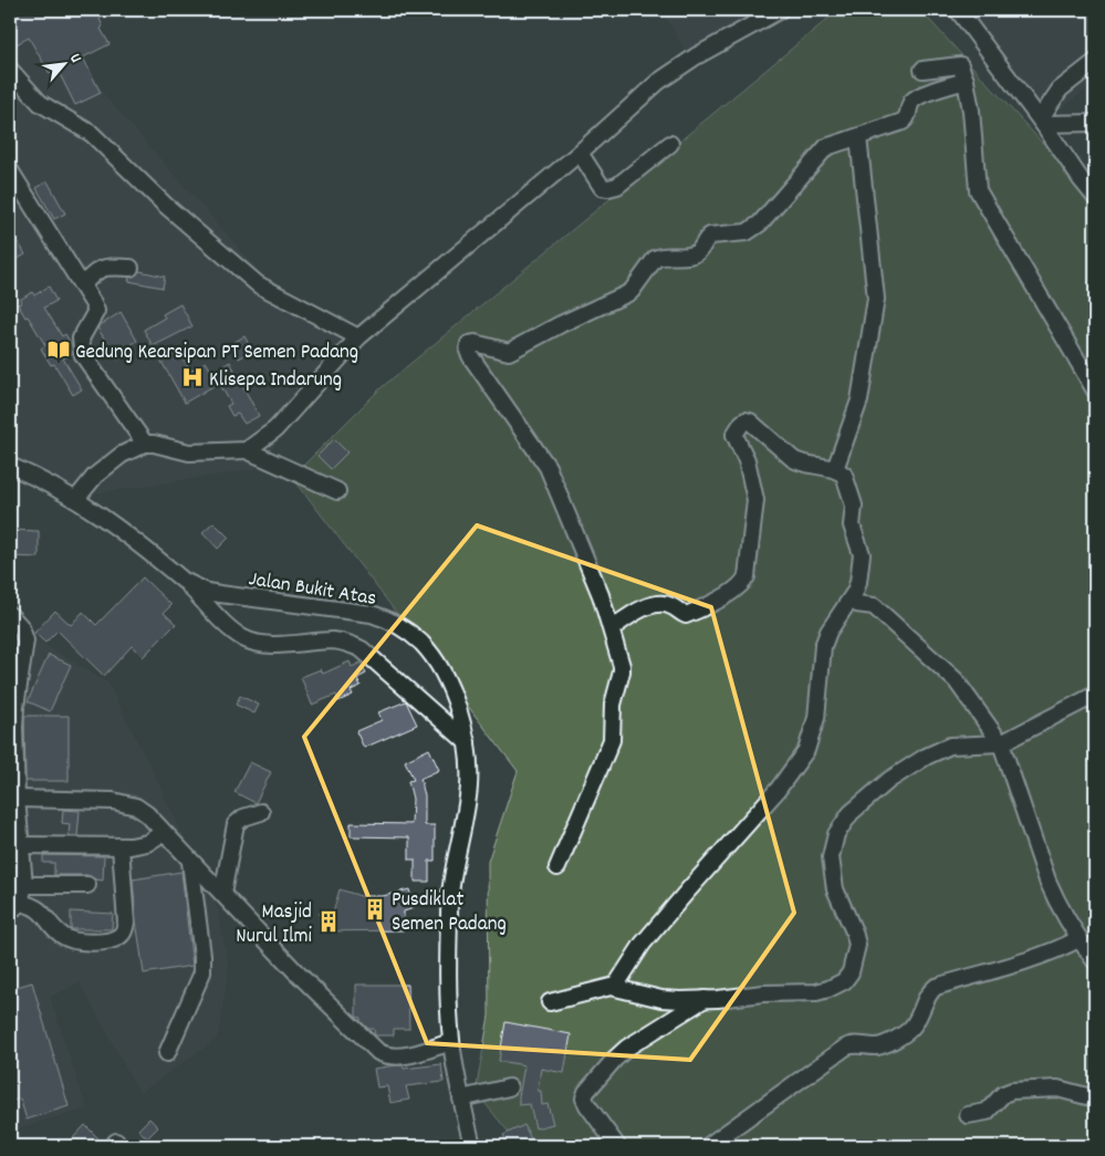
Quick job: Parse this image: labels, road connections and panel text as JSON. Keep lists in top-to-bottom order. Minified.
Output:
{"streets":{"street":["Jalan Bukit Atas"]},"places":{"library":["Gedung Kearsipan PT Semen Padang"],"hospital":["Klisepa Indarung"],"building":["Pusdiklat Semen Padang","Masjid Nurul Ilmi"]},"north":"top right"}
